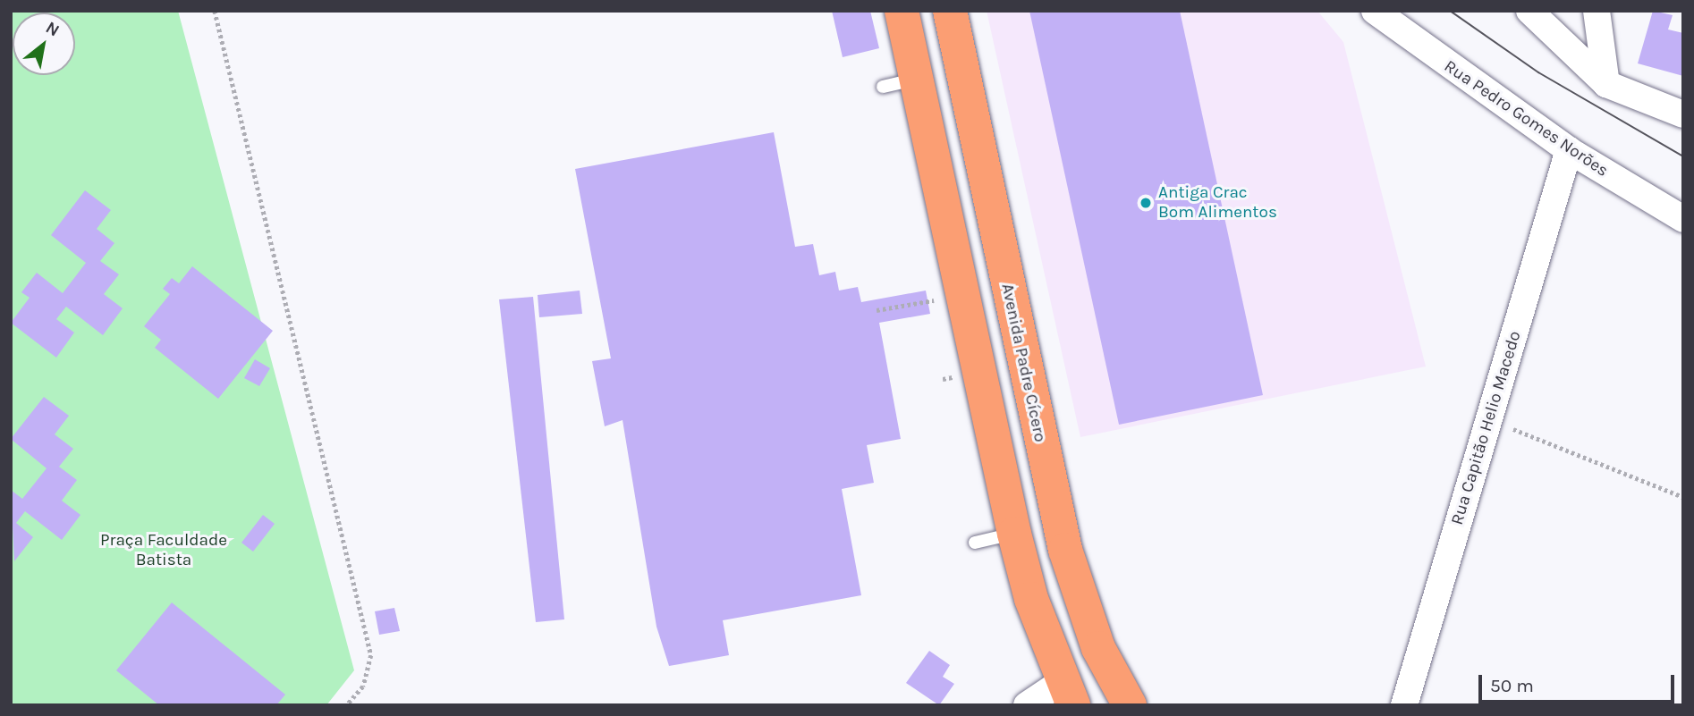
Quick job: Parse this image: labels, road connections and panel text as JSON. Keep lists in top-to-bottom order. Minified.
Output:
{"streets":{"highway":["Avenida Padre Cícero"],"street":["Rua Pedro Gomes Norões","Rua Capitão Helio Macedo"]},"crossings":[["Rua Pedro Gomes Norões","Rua Capitão Helio Macedo"]],"parks":["Praça Faculdade Batista"],"places":["Antiga Crac Bom Alimentos"],"scale_bar":"50 m","north":"top right"}
